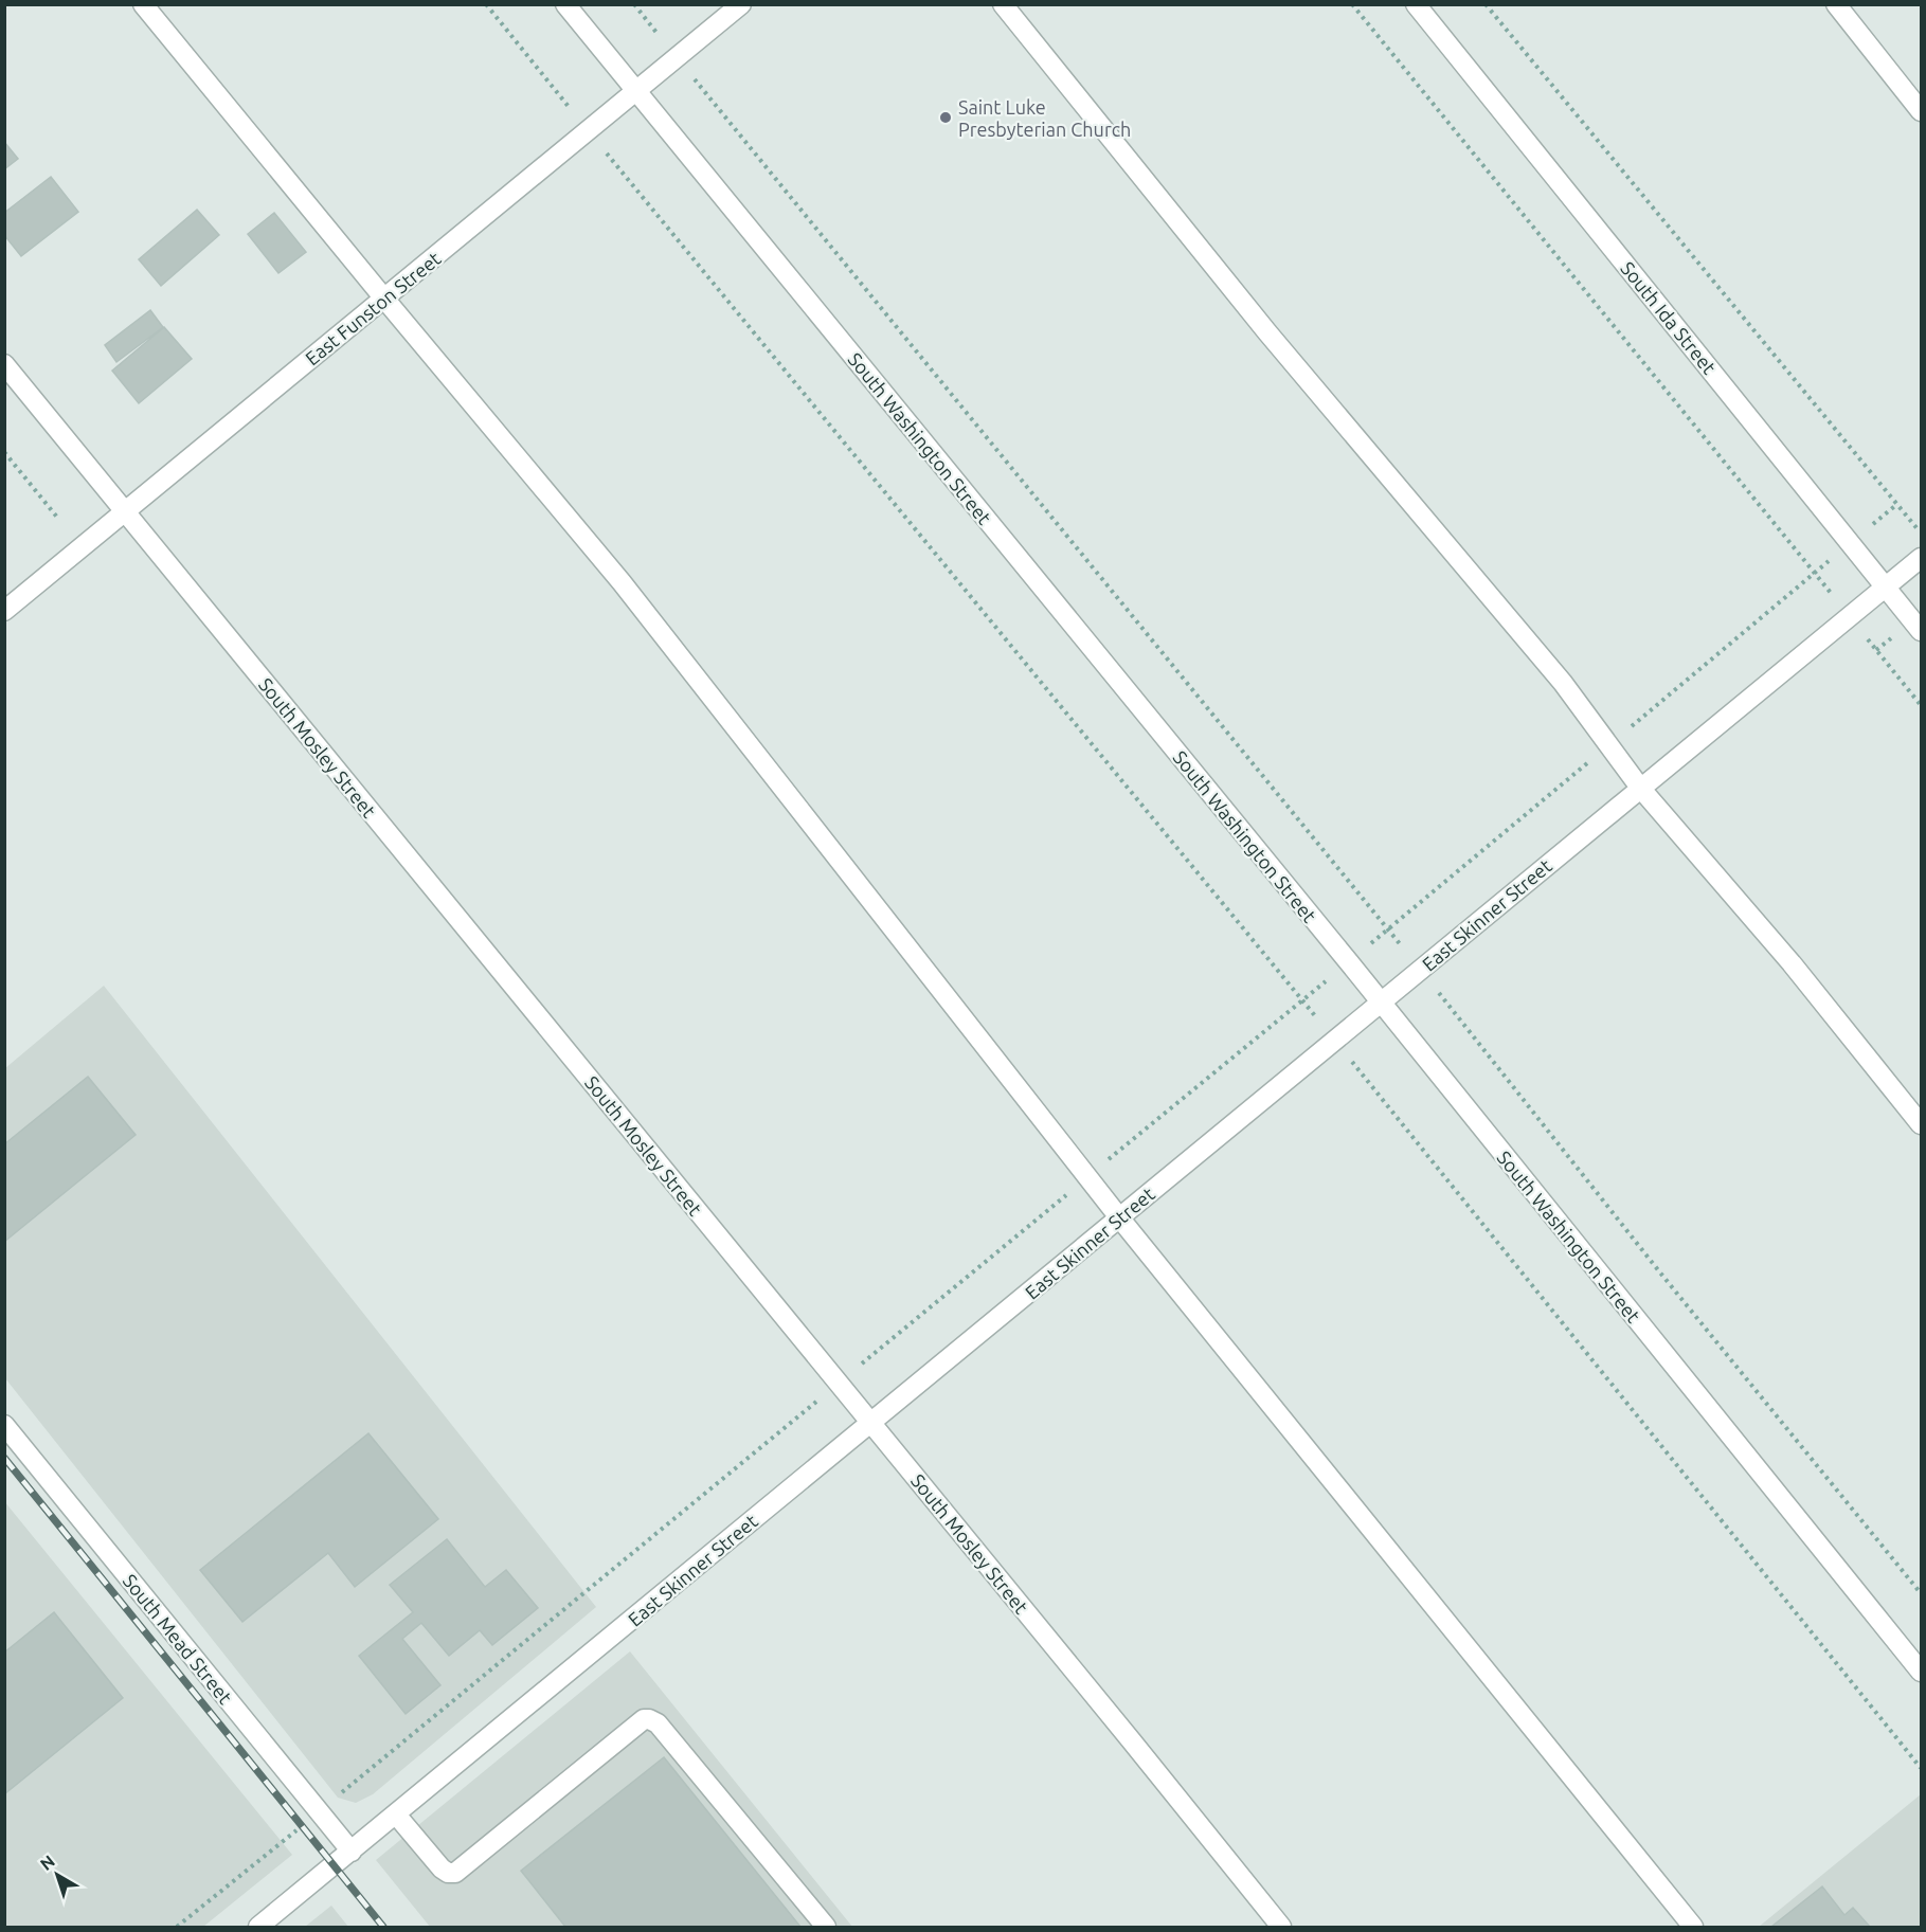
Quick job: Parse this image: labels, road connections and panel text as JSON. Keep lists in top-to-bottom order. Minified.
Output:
{"streets":{"street":["East Funston Street","South Ida Street","South Washington Street","South Mosley Street","East Skinner Street","South Mead Street"]},"crossings":[["East Funston Street","South Washington Street"],["East Funston Street","South Mosley Street"],["South Ida Street","East Skinner Street"],["South Washington Street","East Skinner Street"],["South Mosley Street","East Skinner Street"],["East Skinner Street","South Mead Street"]],"places":["Saint Luke Presbyterian Church"],"north":"top left"}
